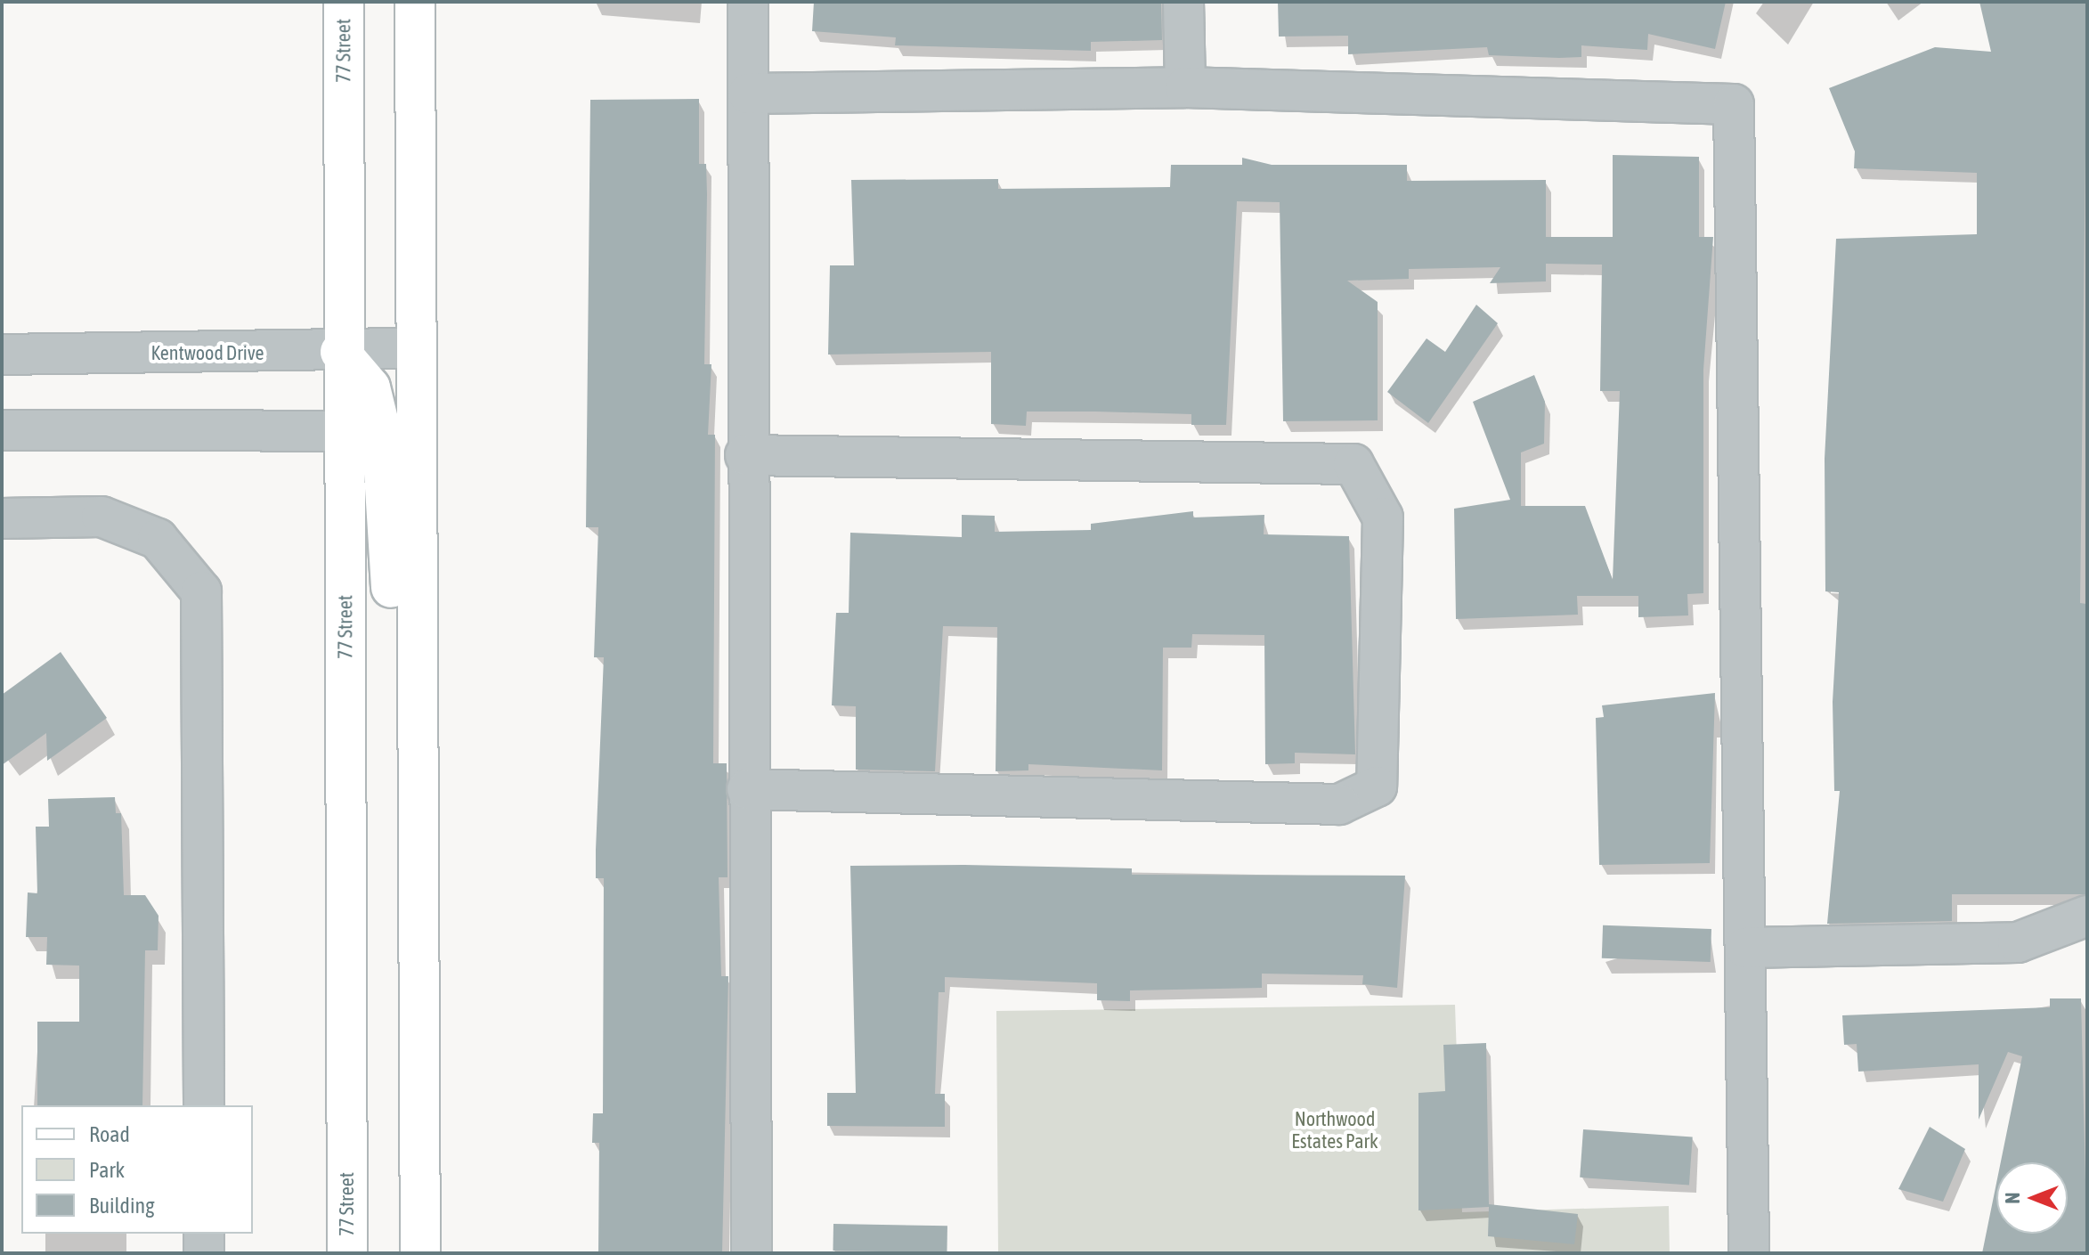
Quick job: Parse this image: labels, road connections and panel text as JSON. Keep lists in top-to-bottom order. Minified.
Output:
{"streets":{"main road":["77 Street"],"street":["Kentwood Drive"]},"crossings":[["77 Street","Kentwood Drive"]],"parks":["Northwood Estates Park"],"legend":["Road","Park","Building"],"north":"left"}
